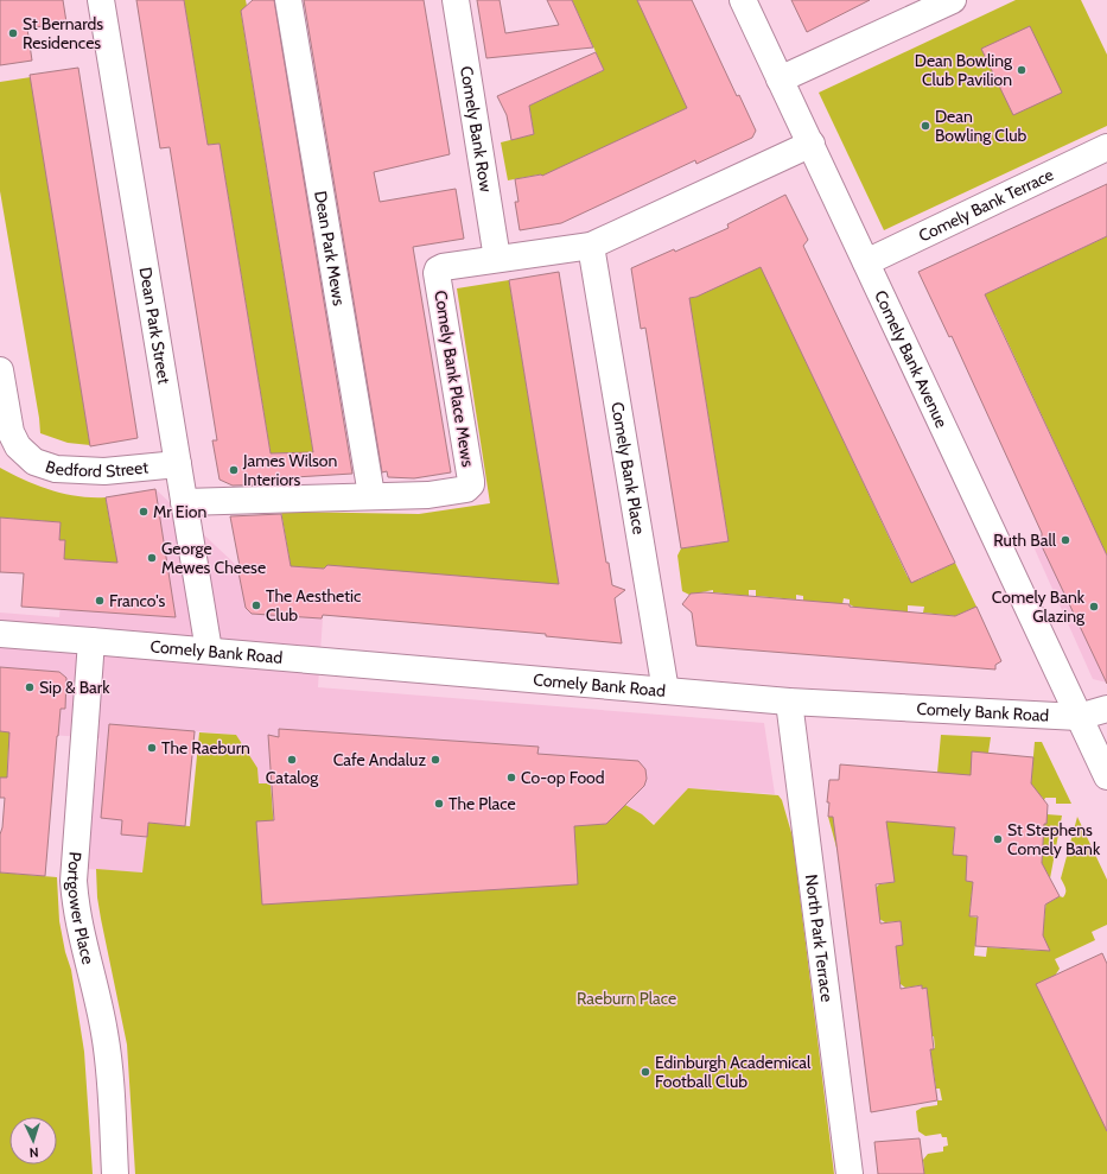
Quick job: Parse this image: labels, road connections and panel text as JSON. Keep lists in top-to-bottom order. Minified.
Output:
{"streets":{"street":["Comely Bank Row","Comely Bank Terrace","Dean Park Mews","Dean Park Street","Comely Bank Avenue","Comely Bank Place Mews","Bedford Street","Comely Bank Place","Comely Bank Road","Portgower Place","North Park Terrace"]},"crossings":[["Comely Bank Row","Comely Bank Place Mews"],["Comely Bank Terrace","Comely Bank Avenue"],["Dean Park Mews","Comely Bank Place Mews"],["Dean Park Street","Bedford Street"],["Dean Park Street","Comely Bank Road"],["Comely Bank Avenue","Comely Bank Road"],["Comely Bank Place","Comely Bank Road"],["Comely Bank Road","Portgower Place"],["Comely Bank Road","North Park Terrace"]],"parks":["Raeburn Place"],"places":["St Bernards Residences","Dean Bowling Club Pavilion","Dean Bowling Club","James Wilson Interiors","Mr Eion","Ruth Ball","George Mewes Cheese","Franco's","The Aesthetic Club","Comely Bank Glazing","Sip & Bark","The Raeburn","Catalog","Cafe Andaluz","Co-op Food","The Place","St Stephens Comely Bank","Edinburgh Academical Football Club"],"north":"bottom"}
